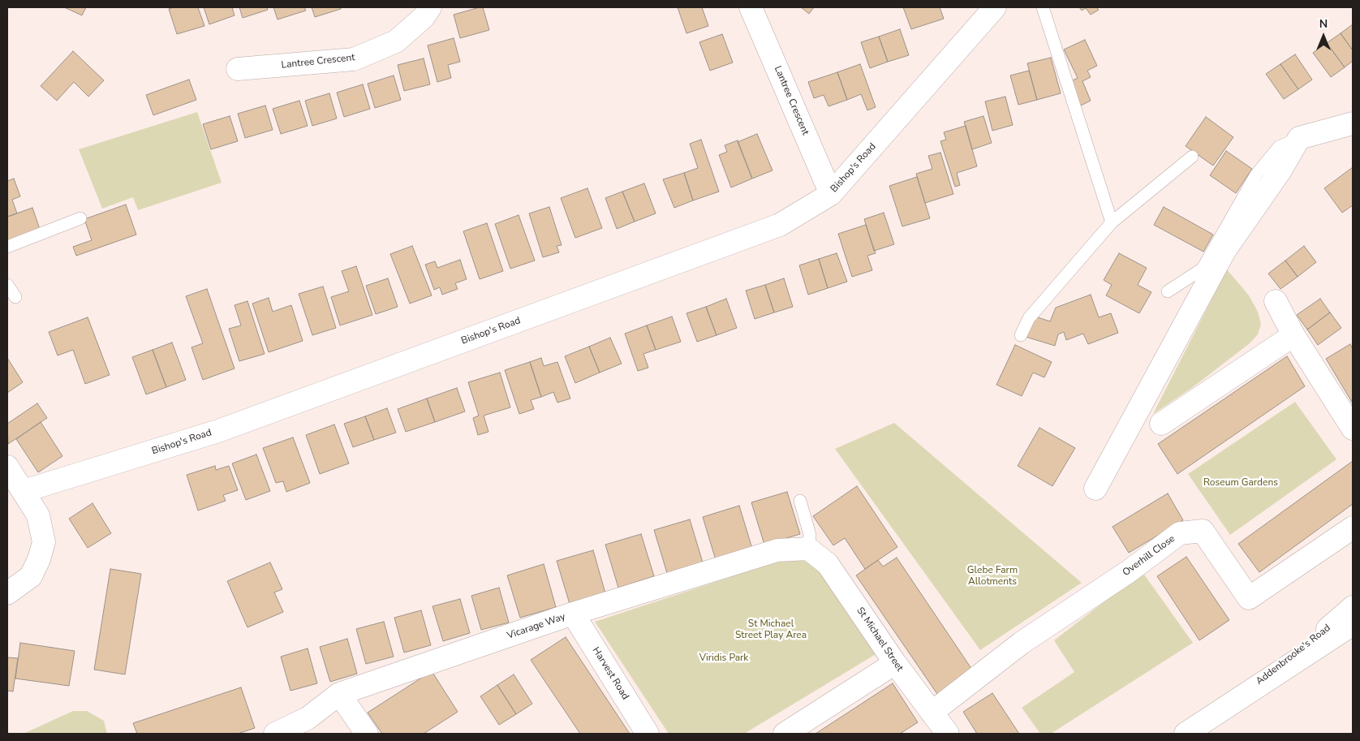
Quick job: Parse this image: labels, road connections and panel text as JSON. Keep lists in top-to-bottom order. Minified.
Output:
{"streets":{"street":["Lantree Crescent","Bishop's Road","Overhill Close","Vicarage Way","St Michael Street","Addenbrooke's Road","Harvest Road"]},"crossings":[["Lantree Crescent","Bishop's Road"],["Overhill Close","St Michael Street"],["Vicarage Way","St Michael Street"],["Vicarage Way","Harvest Road"]],"parks":["Roseum Gardens","Glebe Farm Allotments","St Michael Street Play Area","Viridis Park"],"north":"top"}
